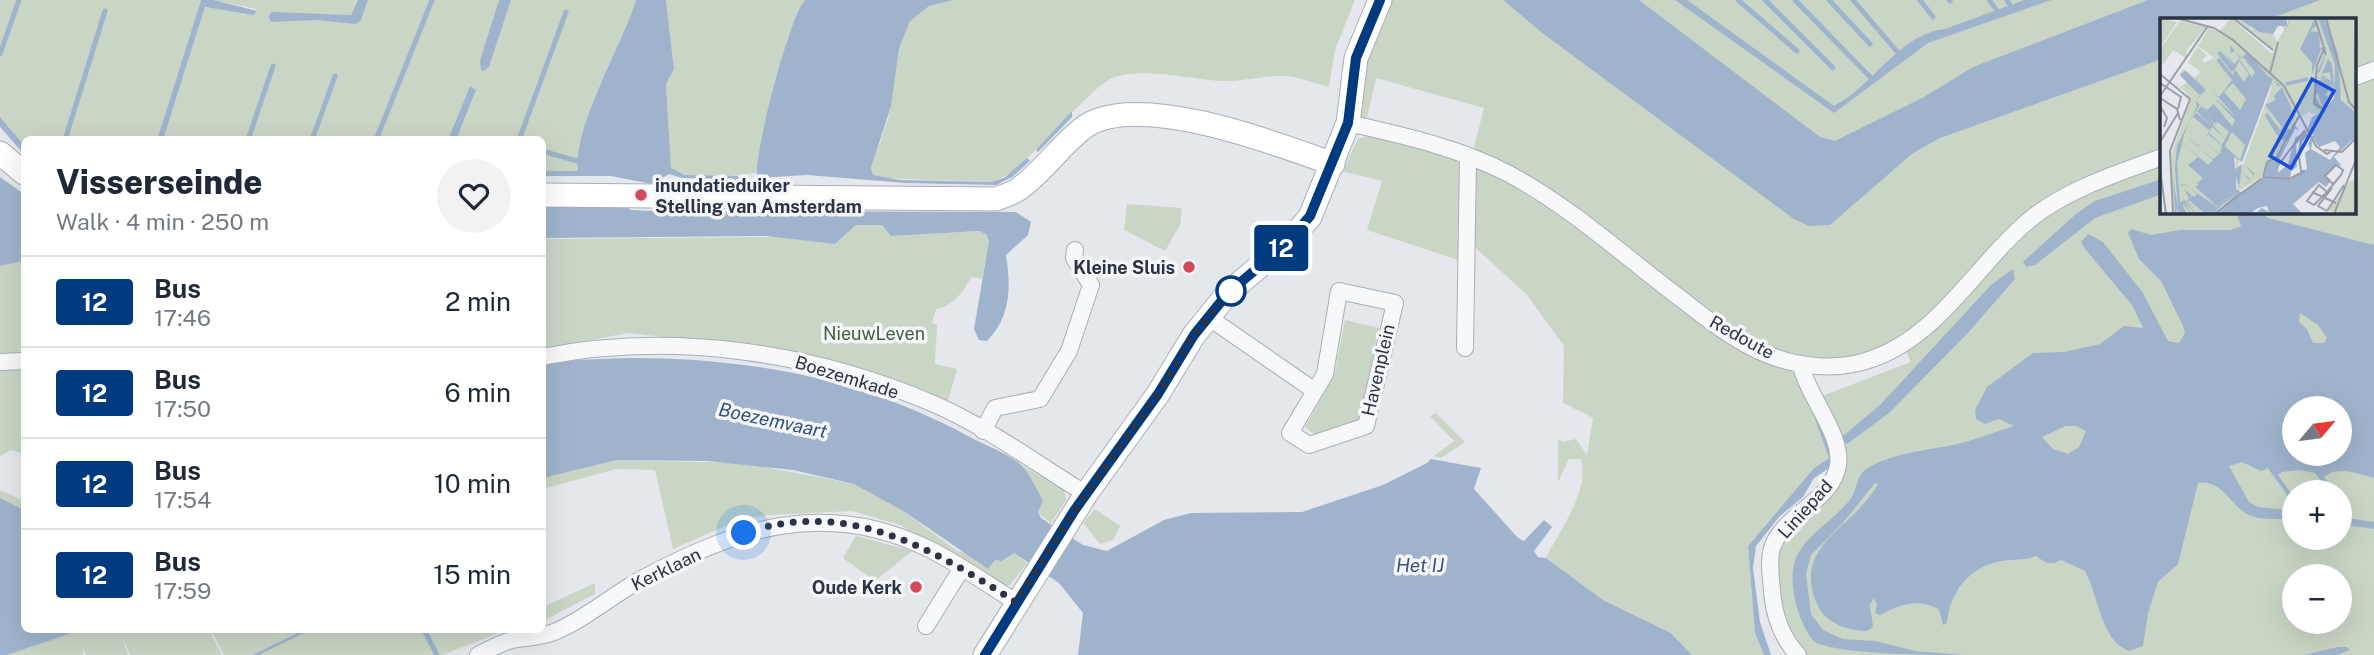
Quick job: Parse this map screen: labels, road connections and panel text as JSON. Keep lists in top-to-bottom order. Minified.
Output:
{"streets":{"street":["Redoute","Havenplein","Boezemkade","Liniepad","Kerklaan"]},"crossings":[["Redoute","Liniepad"]],"water":["Boezemvaart","Het IJ"],"parks":["NieuwLeven"],"places":["inundatieduiker Stelling van Amsterdam","Kleine Sluis","Oude Kerk"],"lines":["bus line 12"],"north":"top right","page":{"on_map":"12","heading":["Visserseinde","Walk · 4 min · 250 m"],"list":[{"mark":"12","name":"Bus","note":"17:46","value":"2 min"},{"mark":"12","name":"Bus","note":"17:50","value":"6 min"},{"mark":"12","name":"Bus","note":"17:54","value":"10 min"},{"mark":"12","name":"Bus","note":"17:59","value":"15 min"}],"map_buttons":["+","−"]}}
